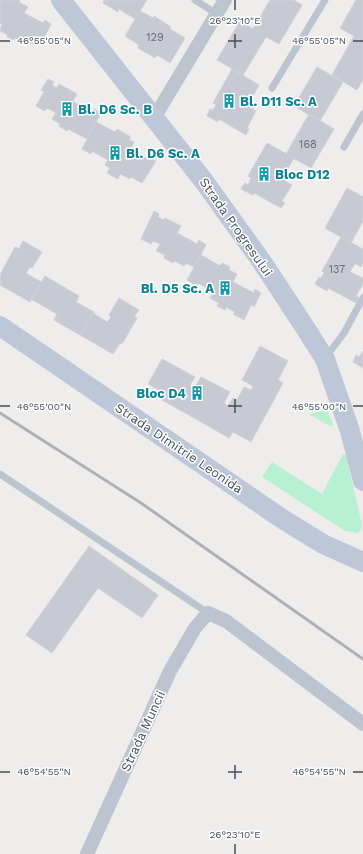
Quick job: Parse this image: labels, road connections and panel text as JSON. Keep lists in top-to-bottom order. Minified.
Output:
{"streets":{"street":["Strada Progresului","Strada Dimitrie Leonida","Strada Muncii"]},"places":{"building":["Bl. D11 Sc. A","Bl. D6 Sc. B","Bl. D6 Sc. A","Bloc D12","Bl. D5 Sc. A","Bloc D4"]},"house_numbers":["129","168","137"],"coordinates":["26°23'10\"E","46°55'05\"N","46°55'00\"N","46°54'55\"N"]}
